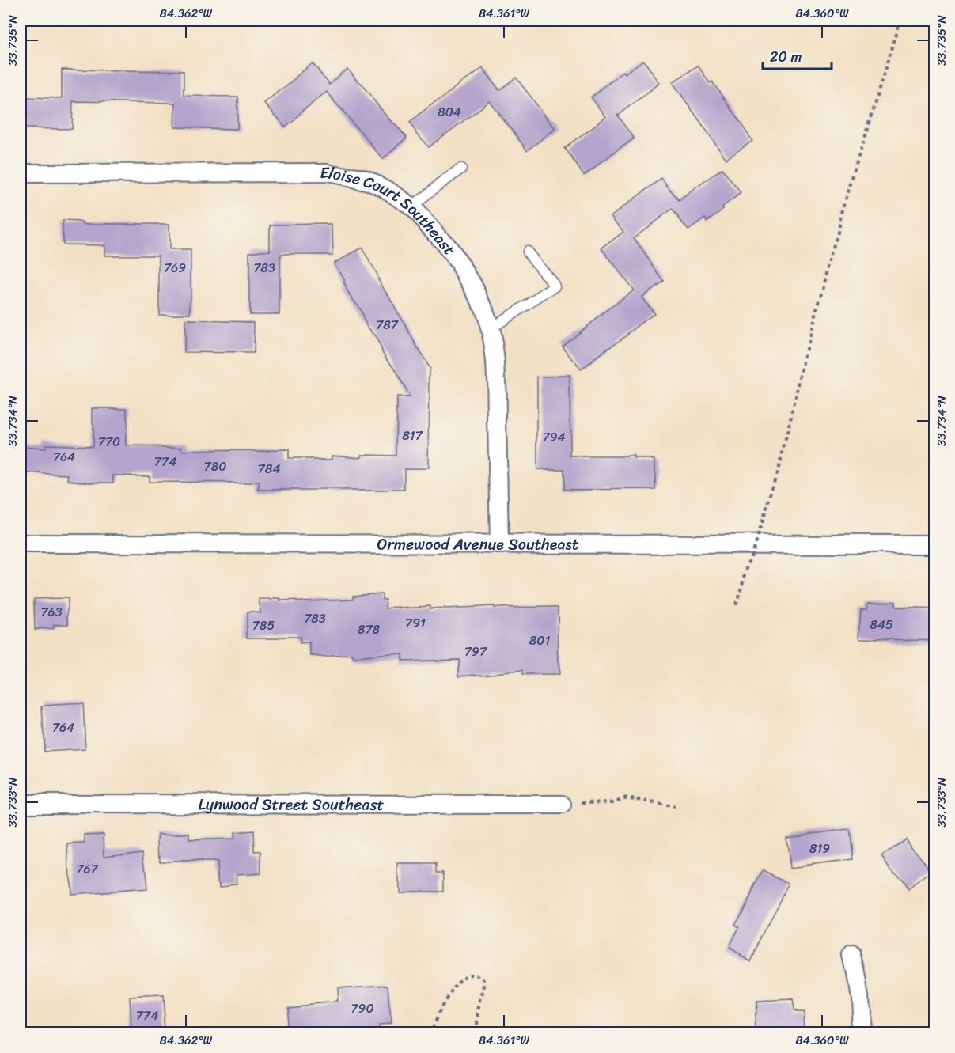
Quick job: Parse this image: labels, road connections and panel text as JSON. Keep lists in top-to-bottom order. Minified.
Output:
{"streets":{"street":["Eloise Court Southeast","Ormewood Avenue Southeast","Lynwood Street Southeast"]},"crossings":[["Eloise Court Southeast","Ormewood Avenue Southeast"]],"house_numbers":["804","769","783","787","817","794","770","764","774","780","784","763","783","791","845","785","878","801","797","764","819","767","790","774"],"scale_bar":"20 m","coordinates":["84.362°W","84.361°W","84.360°W","33.735°N","33.734°N","33.733°N"]}
